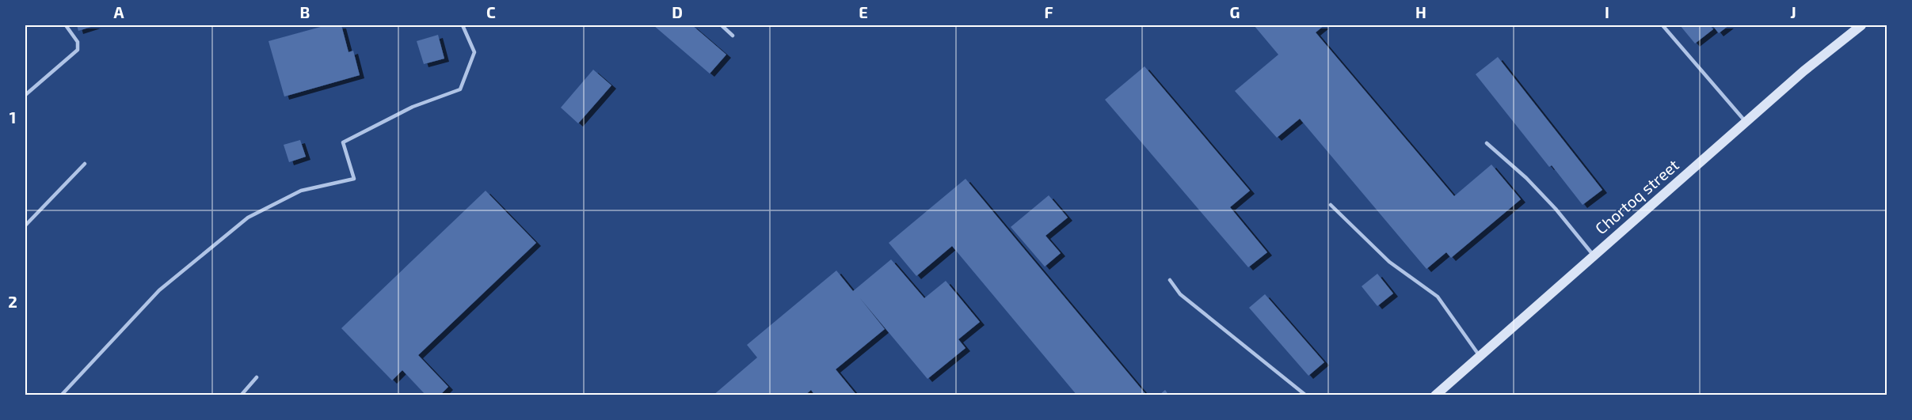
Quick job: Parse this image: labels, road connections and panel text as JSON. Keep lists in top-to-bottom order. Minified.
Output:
{"streets":{"main road":["Chortoq street"]},"grid":{"columns":["A","B","C","D","E","F","G","H","I","J"],"rows":["1","2"]}}
